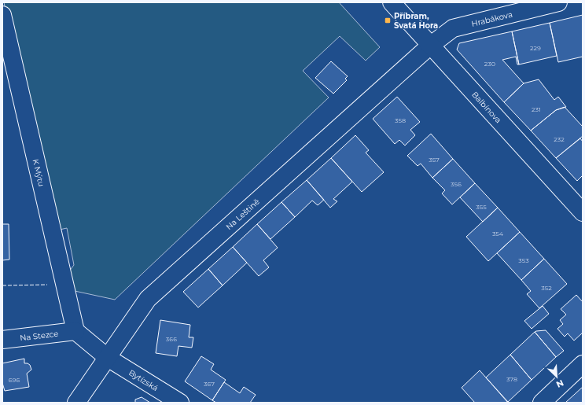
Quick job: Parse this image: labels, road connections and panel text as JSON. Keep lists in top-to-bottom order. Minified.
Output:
{"streets":{"street":["Hrabákova","Balbínova","K Mýtu","Na Leštině","Na Stezce","Bytízská"]},"crossings":[["Hrabákova","Balbínova"],["Hrabákova","Na Leštině"],["Balbínova","Na Leštině"],["K Mýtu","Na Stezce"],["K Mýtu","Bytízská"],["Na Leštině","Bytízská"],["Na Stezce","Bytízská"]],"places":{"transit":["Příbram, Svatá Hora"]},"house_numbers":["229","230","231","358","232","357","356","355","354","353","352","366","378","696","367"],"north":"bottom right"}
